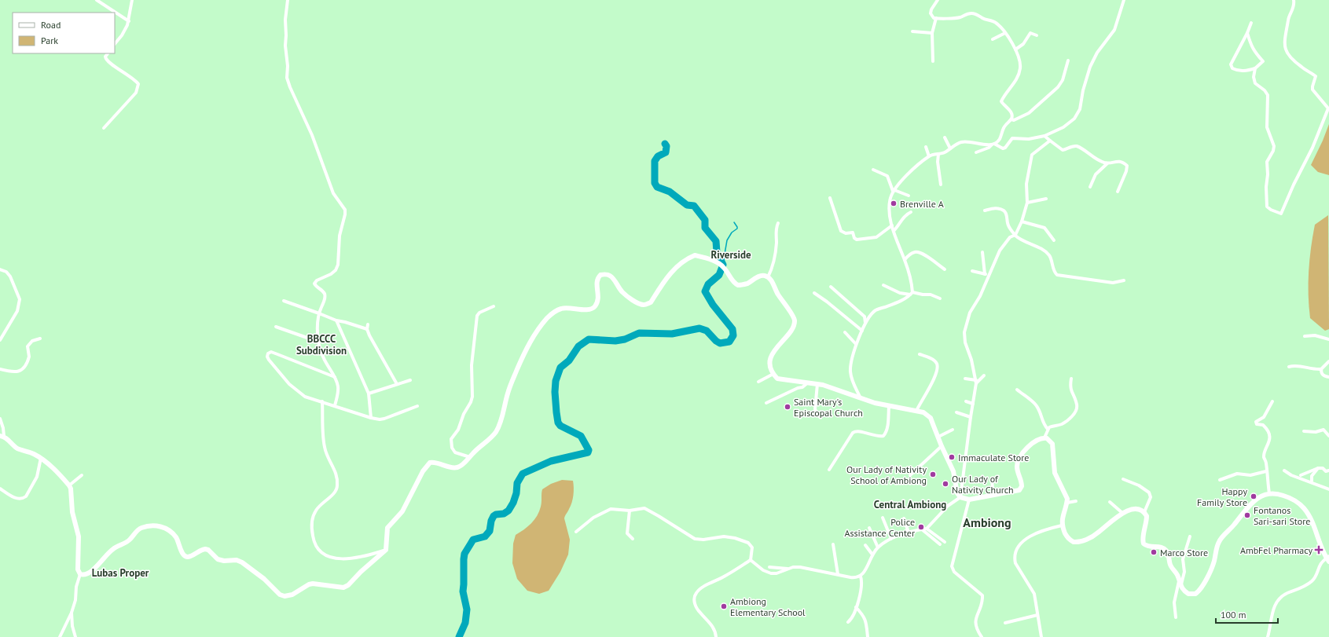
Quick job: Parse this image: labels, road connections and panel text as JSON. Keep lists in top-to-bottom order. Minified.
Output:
{"districts":["Riverside","BBCCC Subdivision","Central Ambiong","Ambiong","Lubas Proper"],"places":{"other":["Brenville A","Saint Mary's Episcopal Church","Immaculate Store","Our Lady of Nativity School of Ambiong","Our Lady of Nativity Church","Happy Family Store","Fontanos Sari-sari Store","Police Assistance Center","Marco Store","Ambiong Elementary School"],"health":["AmbFel Pharmacy"]},"legend":["Road","Park"],"scale_bar":"100 m"}
